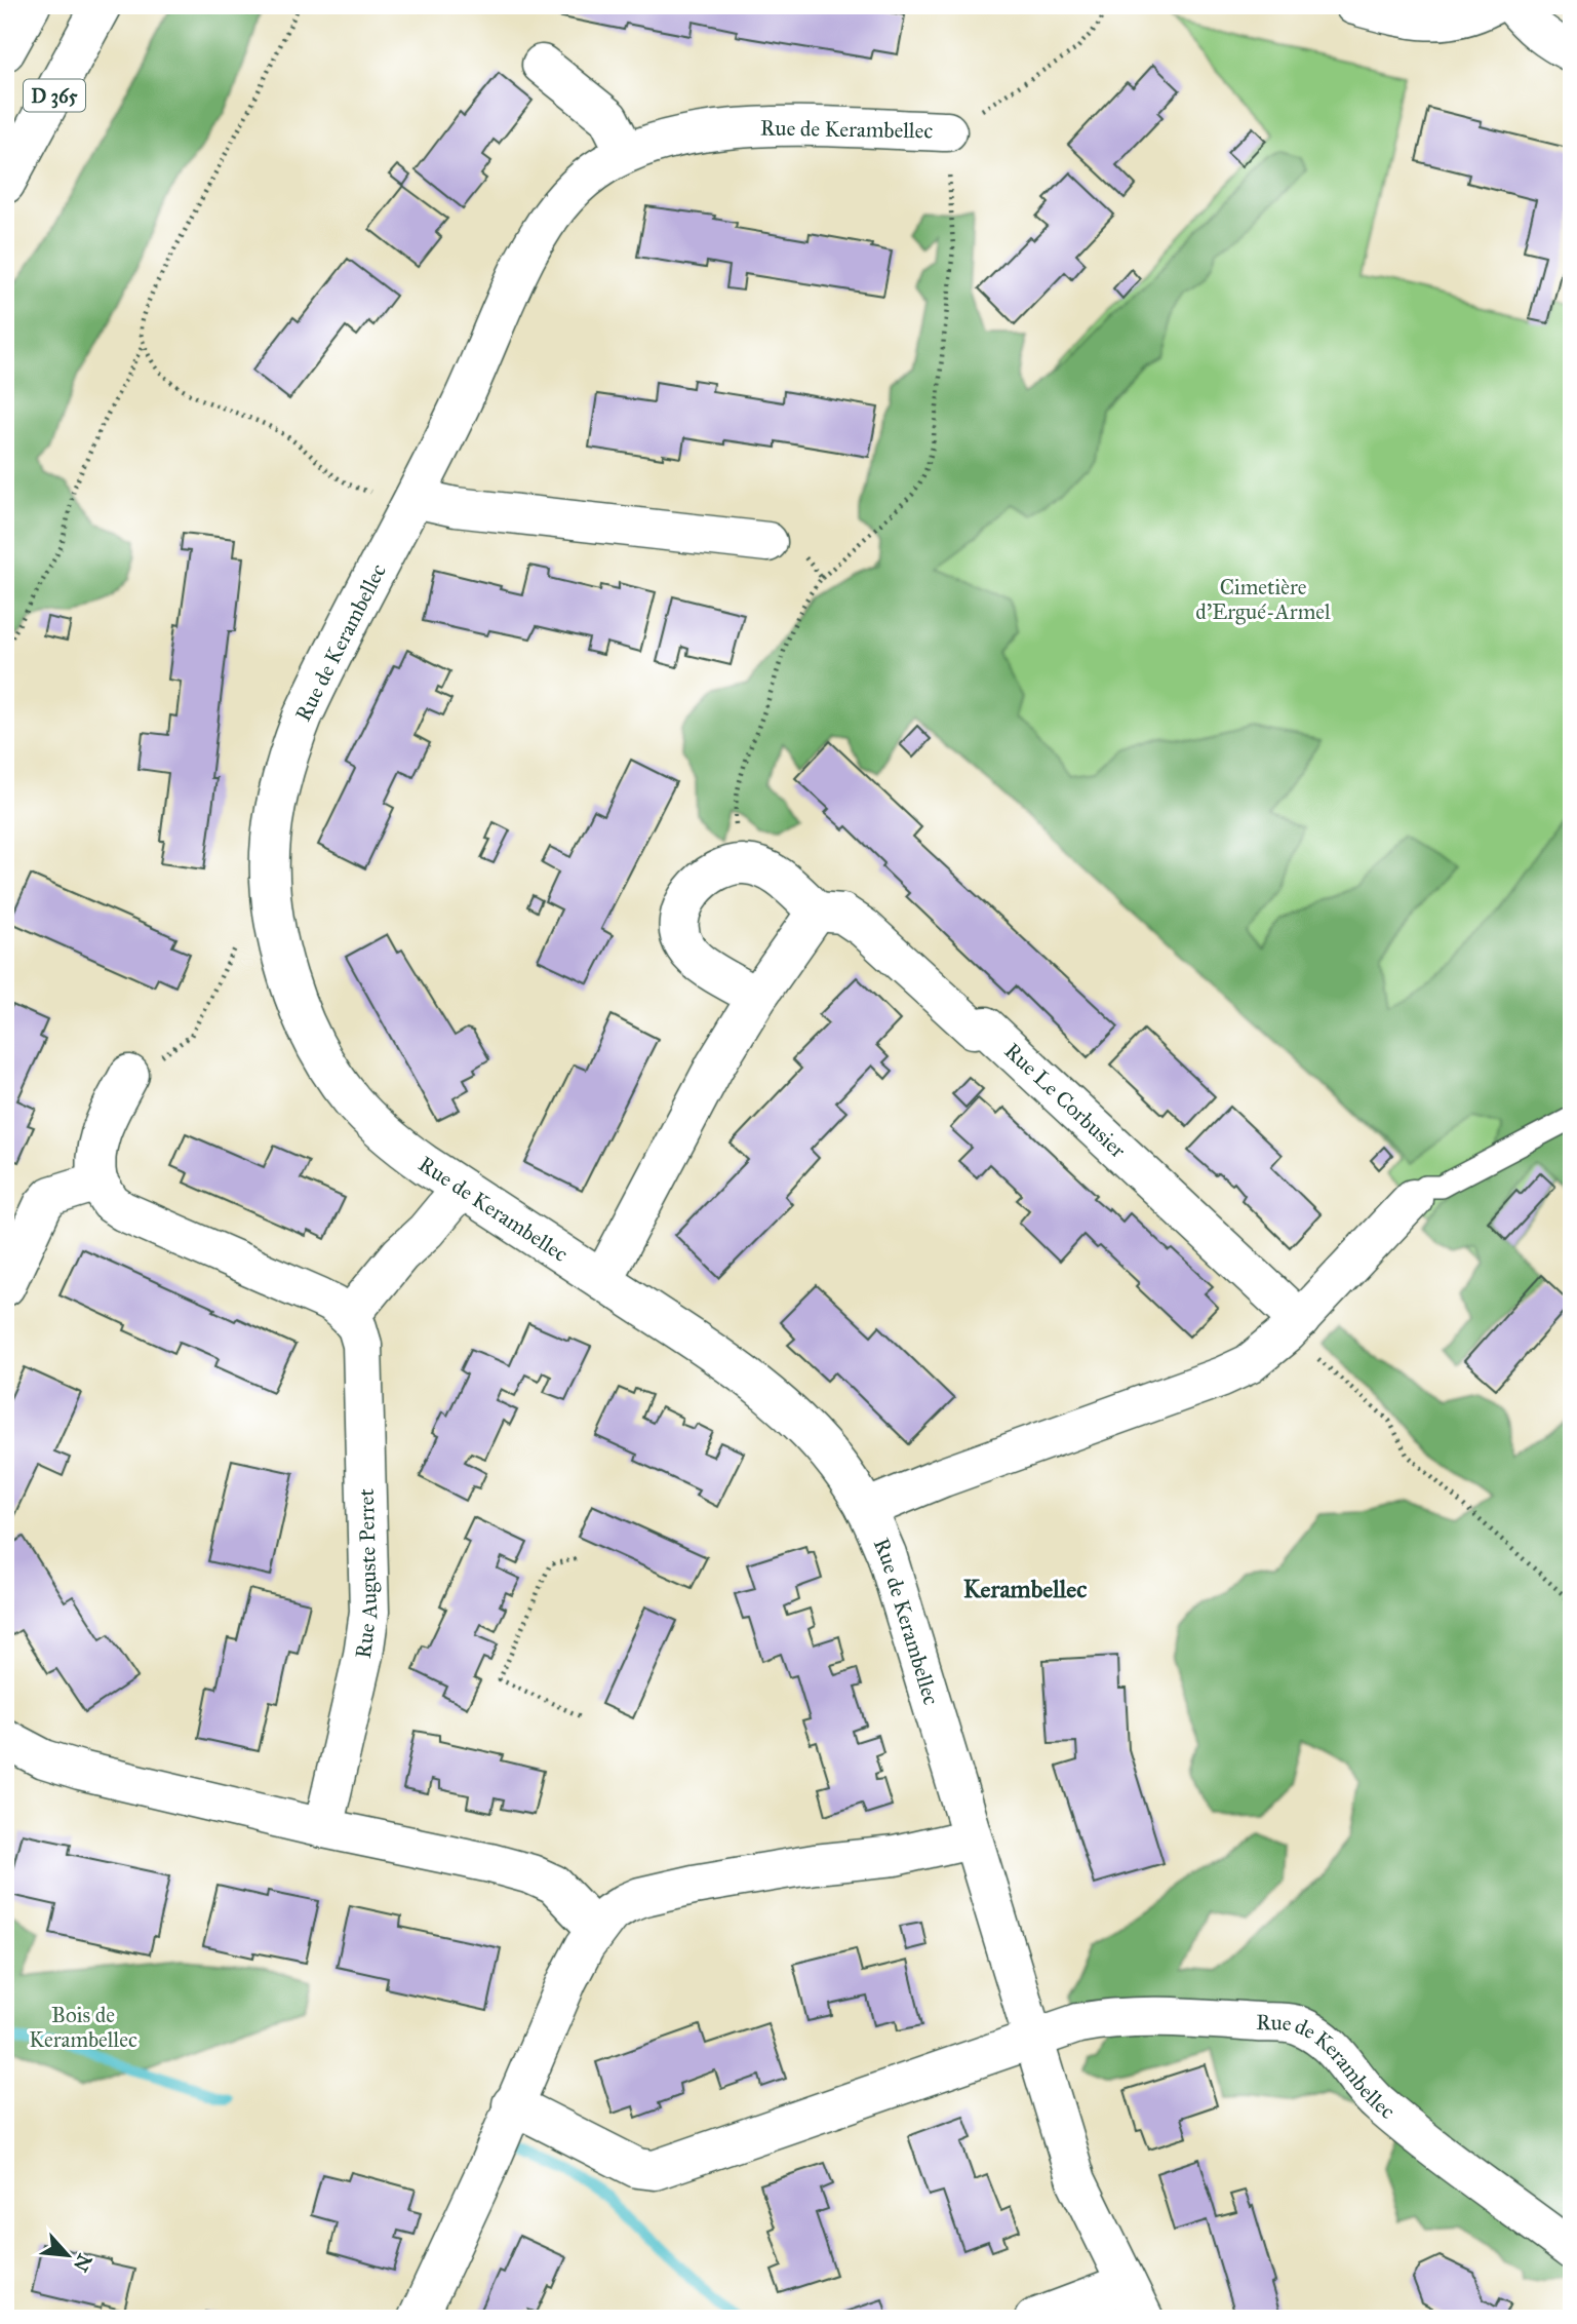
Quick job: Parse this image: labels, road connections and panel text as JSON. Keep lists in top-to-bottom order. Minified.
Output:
{"streets":{"main road":["D 365","Rue de Kerambellec","Rue Le Corbusier","Rue Auguste Perret"]},"districts":["Kerambellec"],"parks":["Cimetière d'Ergué-Armel","Bois de Kerambellec"],"north":"bottom right"}
